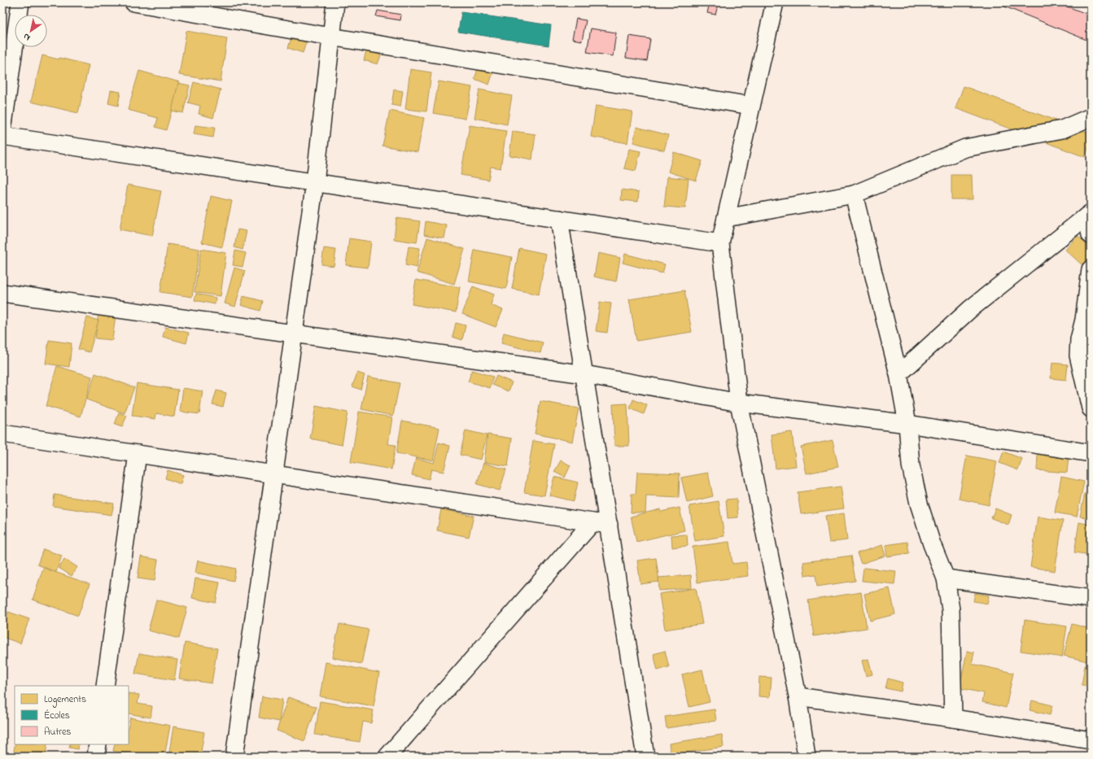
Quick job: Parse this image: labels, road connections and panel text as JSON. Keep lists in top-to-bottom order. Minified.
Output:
{"legend":["Logements","Écoles","Autres"],"north":"bottom left"}
